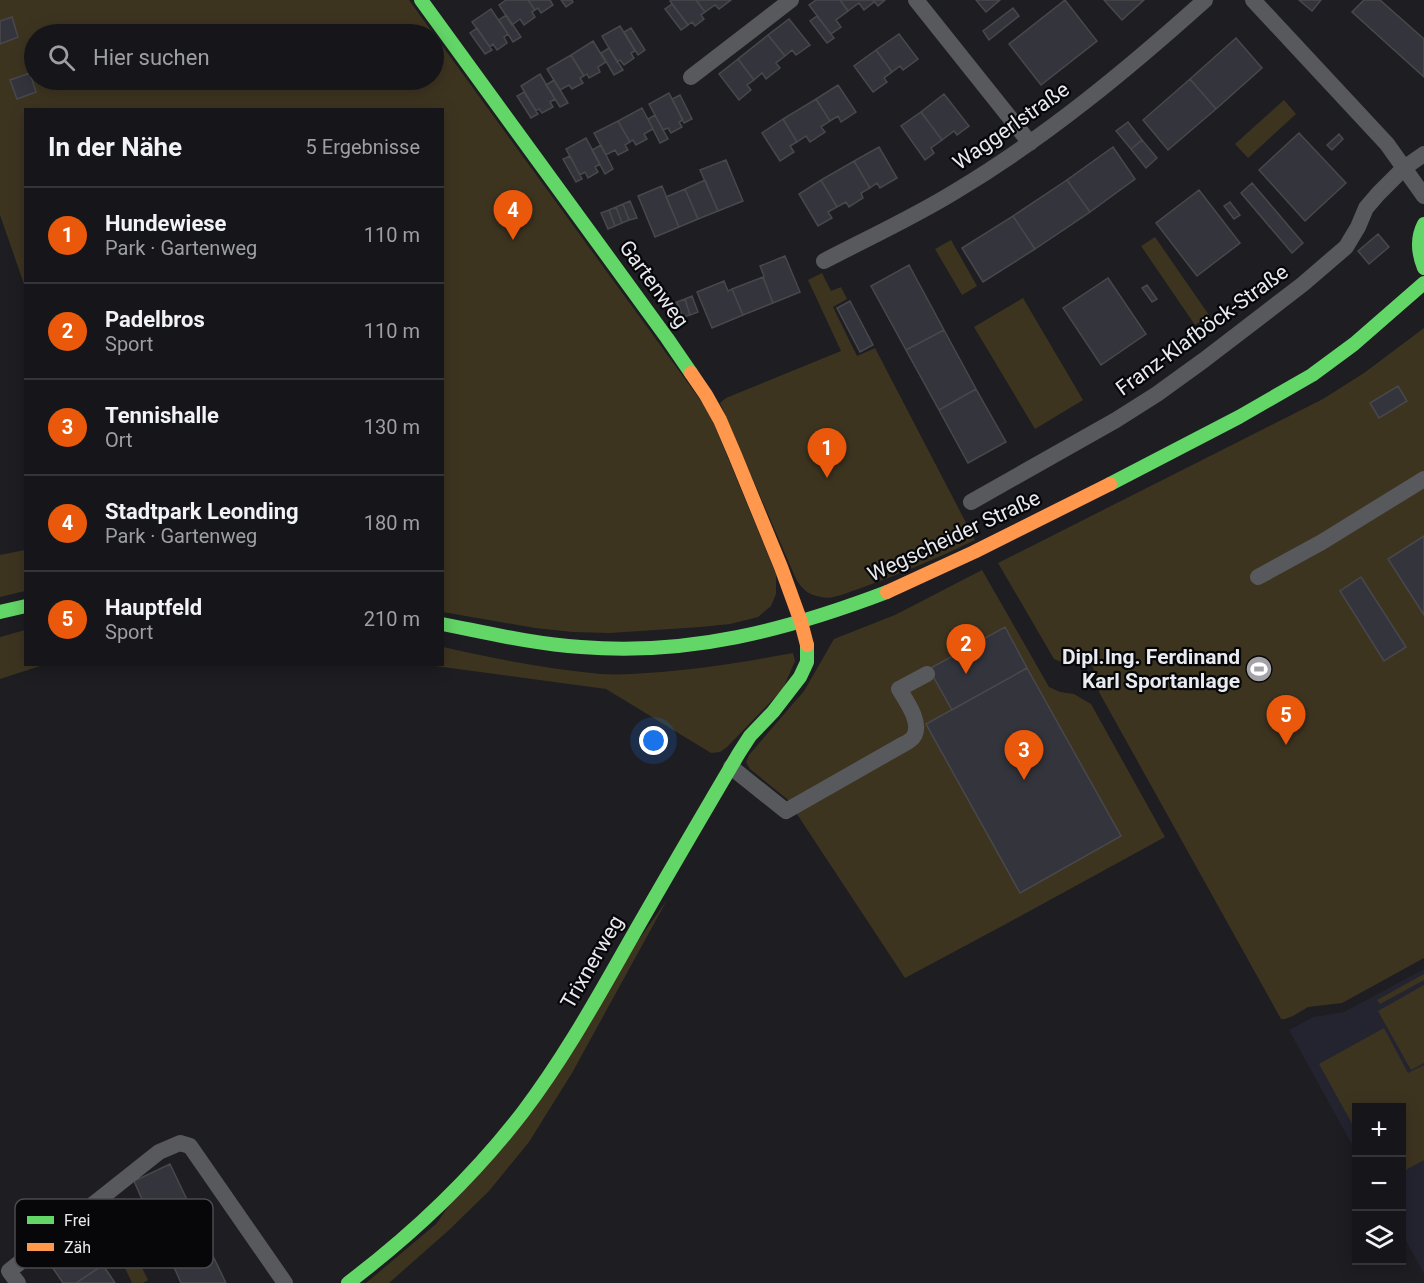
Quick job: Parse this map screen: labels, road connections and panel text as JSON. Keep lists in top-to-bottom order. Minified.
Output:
{"streets":{"street":["Waggerlstraße","Gartenweg","Franz-Klafböck-Straße","Wegscheider Straße","Trixnerweg"]},"crossings":[["Gartenweg","Wegscheider Straße"],["Gartenweg","Trixnerweg"],["Wegscheider Straße","Trixnerweg"]],"places":{"sports":["Dipl.Ing. Ferdinand Karl Sportanlage"]},"legend":["Frei","Zäh"],"page":{"search":"Hier suchen","heading":["In der Nähe","5 Ergebnisse"],"list":[{"mark":"1","name":"Hundewiese","note":"Park · Gartenweg","value":"110 m"},{"mark":"2","name":"Padelbros","note":"Sport","value":"110 m"},{"mark":"3","name":"Tennishalle","note":"Ort","value":"130 m"},{"mark":"4","name":"Stadtpark Leonding","note":"Park · Gartenweg","value":"180 m"},{"mark":"5","name":"Hauptfeld","note":"Sport","value":"210 m"}],"pins":["4","1","2","5","3"],"map_buttons":["+","−"]}}
